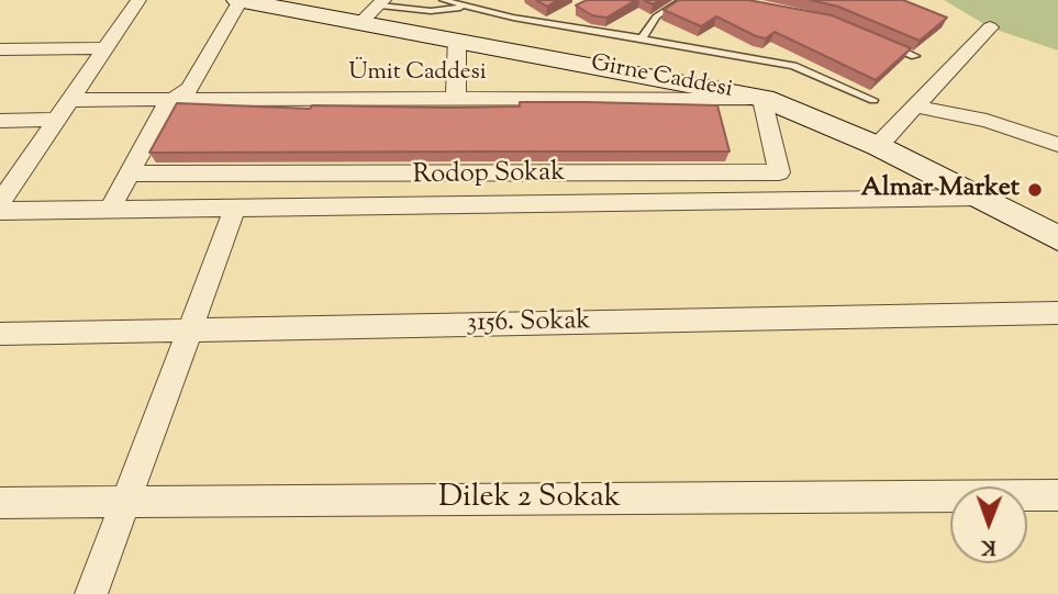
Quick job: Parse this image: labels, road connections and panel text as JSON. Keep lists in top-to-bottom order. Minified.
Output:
{"streets":{"street":["Ümit Caddesi","Girne Caddesi","Rodop Sokak","3156. Sokak","Dilek 2 Sokak"]},"crossings":[["Ümit Caddesi","Girne Caddesi"],["Girne Caddesi","Rodop Sokak"]],"places":["Almar Market"],"north":"bottom"}
